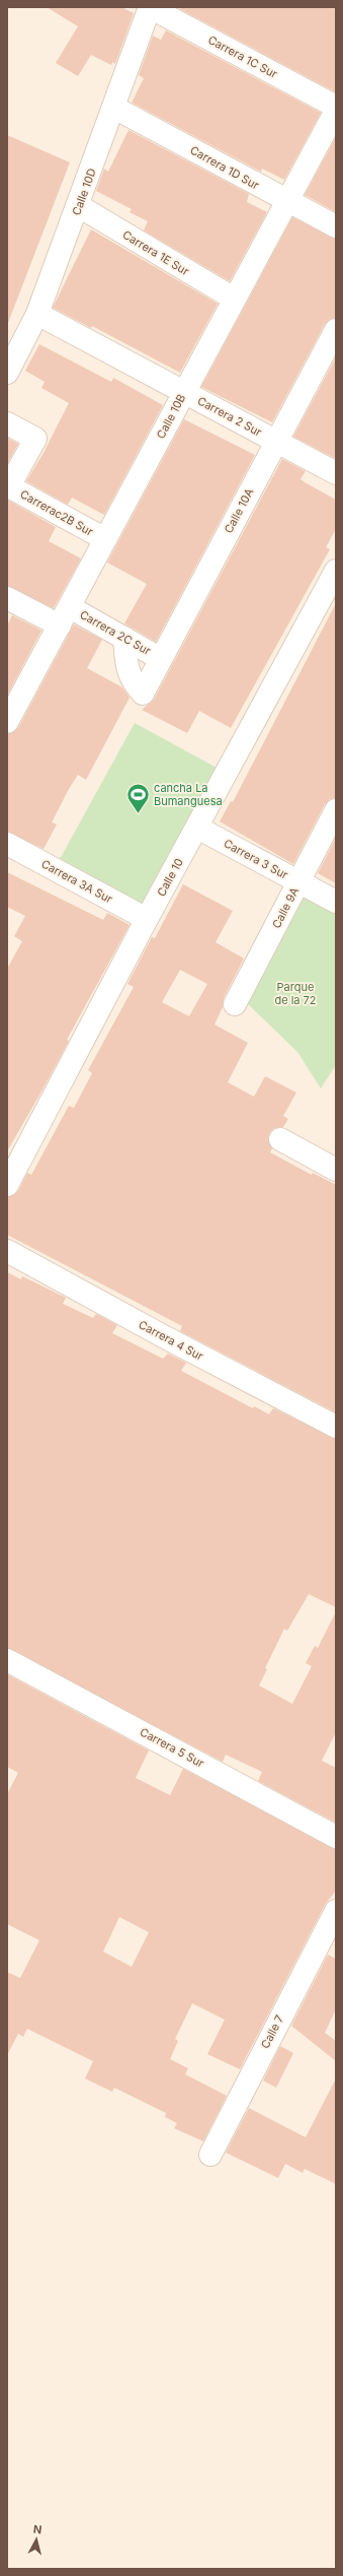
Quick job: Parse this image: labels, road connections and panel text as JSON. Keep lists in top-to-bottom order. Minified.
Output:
{"streets":{"street":["Carrera 1C Sur","Carrera 1D Sur","Calle 10D","Carrera 1E Sur","Calle 10B","Carrera 2 Sur","Calle 10A","Carrerac2B Sur","Carrera 2C Sur","Carrera 3 Sur","Calle 10","Carrera 3A Sur","Calle 9A","Carrera 4 Sur","Carrera 5 Sur","Calle 7"]},"crossings":[["Carrera 1C Sur","Calle 10D"],["Carrera 1D Sur","Calle 10D"],["Carrera 1D Sur","Calle 10B"],["Calle 10D","Carrera 1E Sur"],["Calle 10D","Carrera 2 Sur"],["Carrera 1E Sur","Calle 10B"],["Calle 10B","Carrera 2 Sur"],["Calle 10B","Carrerac2B Sur"],["Calle 10B","Carrera 2C Sur"],["Carrera 2 Sur","Calle 10A"],["Calle 10A","Carrera 2C Sur"],["Carrera 3 Sur","Calle 10"],["Carrera 3 Sur","Calle 9A"],["Calle 10","Carrera 3A Sur"]],"parks":["Parque de la 72"],"places":{"sports":["cancha La Bumanguesa"]},"north":"top"}
